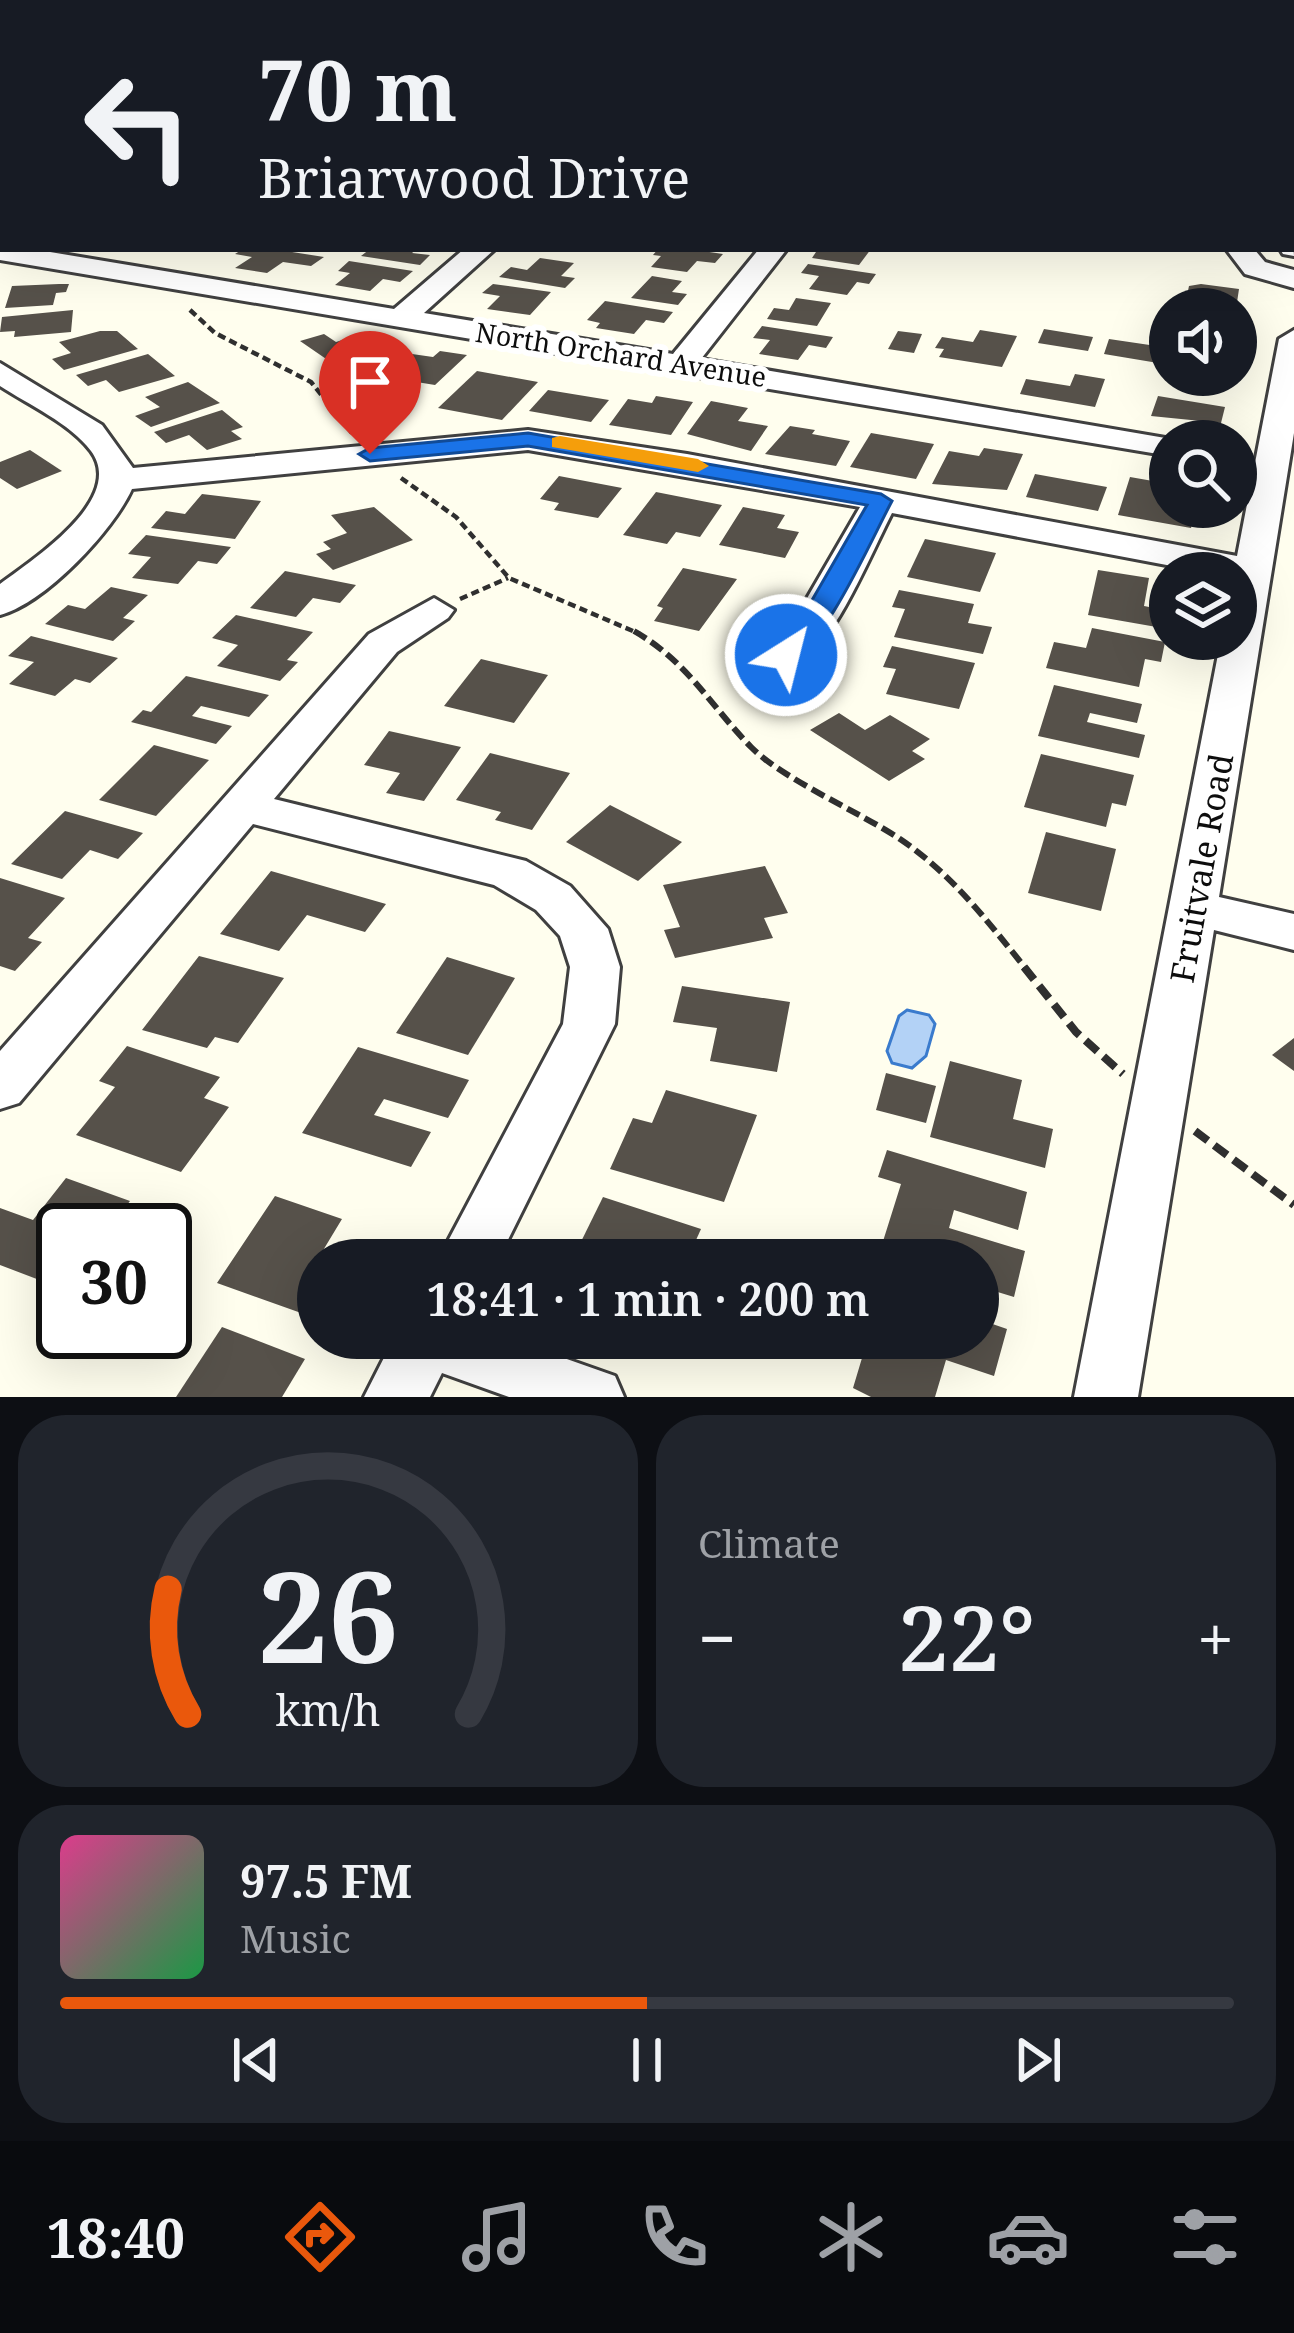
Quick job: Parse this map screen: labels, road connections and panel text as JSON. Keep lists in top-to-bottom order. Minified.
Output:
{"streets":{"street":["North Orchard Avenue","Fruitvale Road"]},"page":{"turn":["70 m","Briarwood Drive"],"limit":"30","trip":"18:41 · 1 min · 200 m","tile":"Climate","heat":["−","22°","+"],"song":["97.5 FM","Music"],"tabs":"18:40","gauge":["26","km/h"]}}
